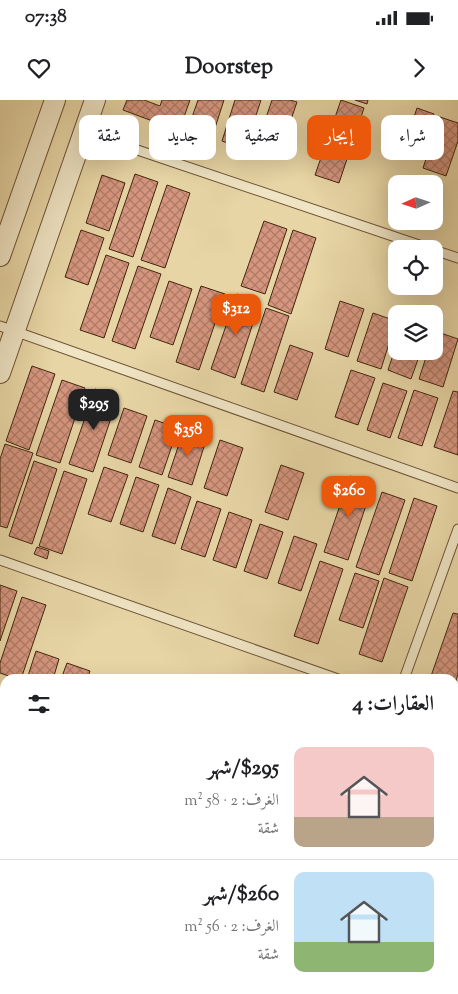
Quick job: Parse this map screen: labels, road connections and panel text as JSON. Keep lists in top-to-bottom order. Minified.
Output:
{"north":"left","page":{"status":"07:38","header":"Doorstep","chip":["شراء","إيجار","تصفية","جديد","شقة"],"price":["$312","$295","$358","$260"],"heading":"العقارات: 4","list":[{"name":"$295/شهر","note":"الغرف: 2 · 58 m² · شقة"},{"name":"$260/شهر","note":"الغرف: 2 · 56 m² · شقة"}]}}
